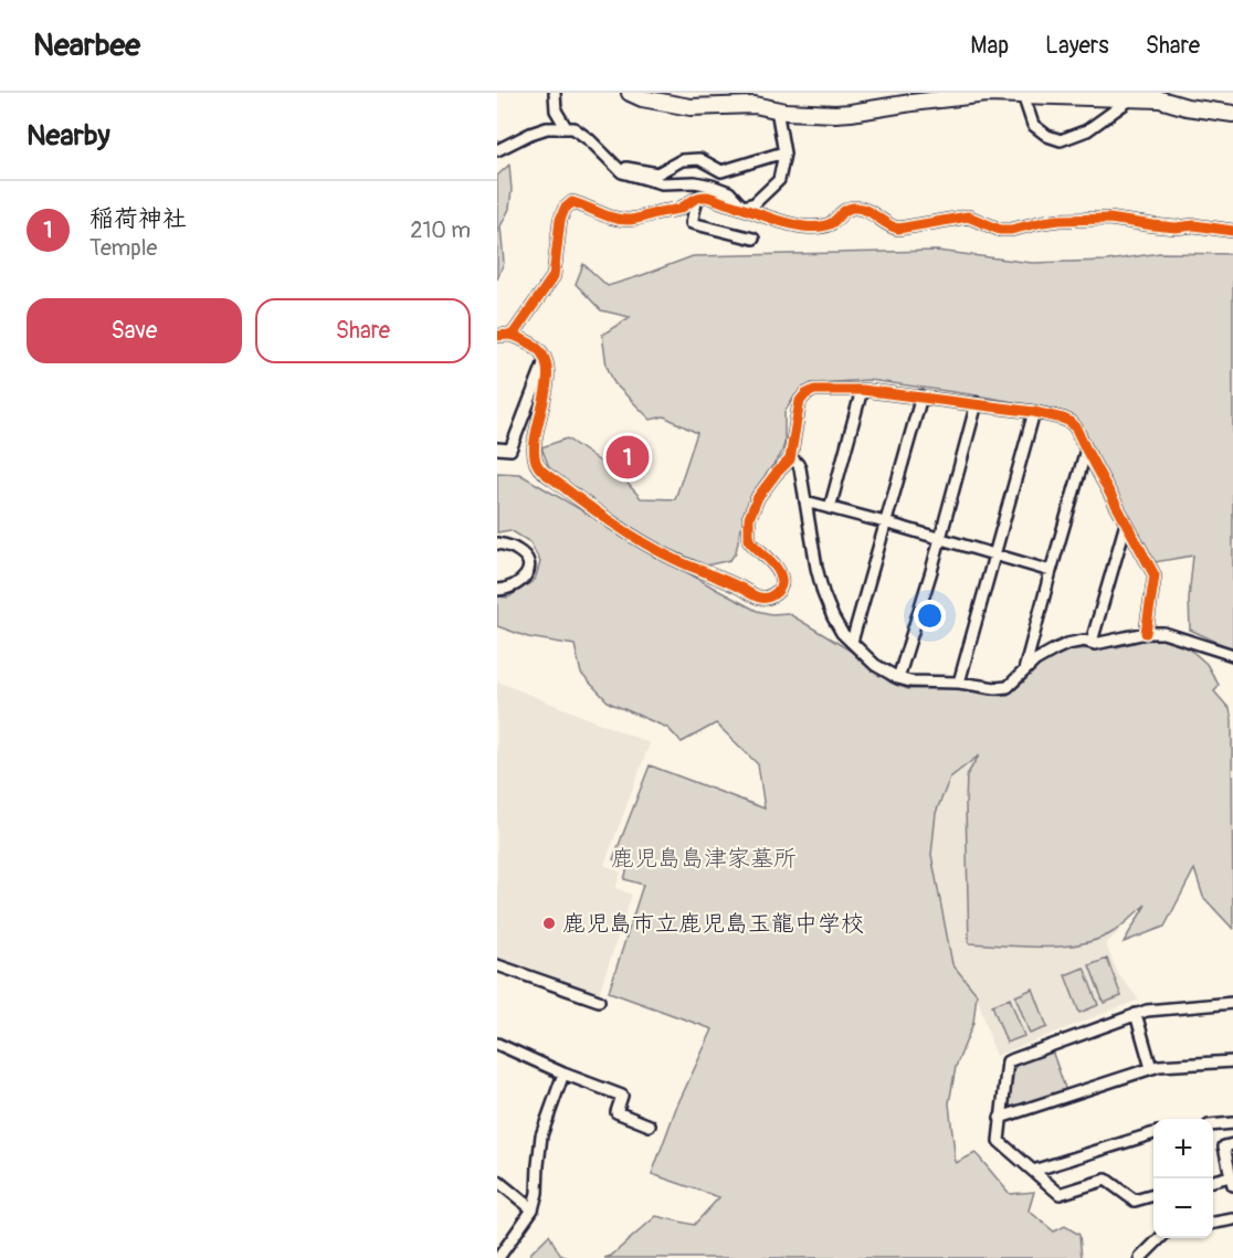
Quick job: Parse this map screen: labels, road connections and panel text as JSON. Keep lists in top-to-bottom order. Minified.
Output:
{"parks":["鹿児島島津家墓所"],"places":["鹿児島市立鹿児島玉龍中学校"],"page":{"header":"Nearbee","nav":["Map","Layers","Share"],"heading":"Nearby","list":[{"mark":"1","name":"稲荷神社","note":"Temple","value":"210 m"}],"buttons":["Save","Share"],"pins":"1","map_buttons":["+","−"]}}
